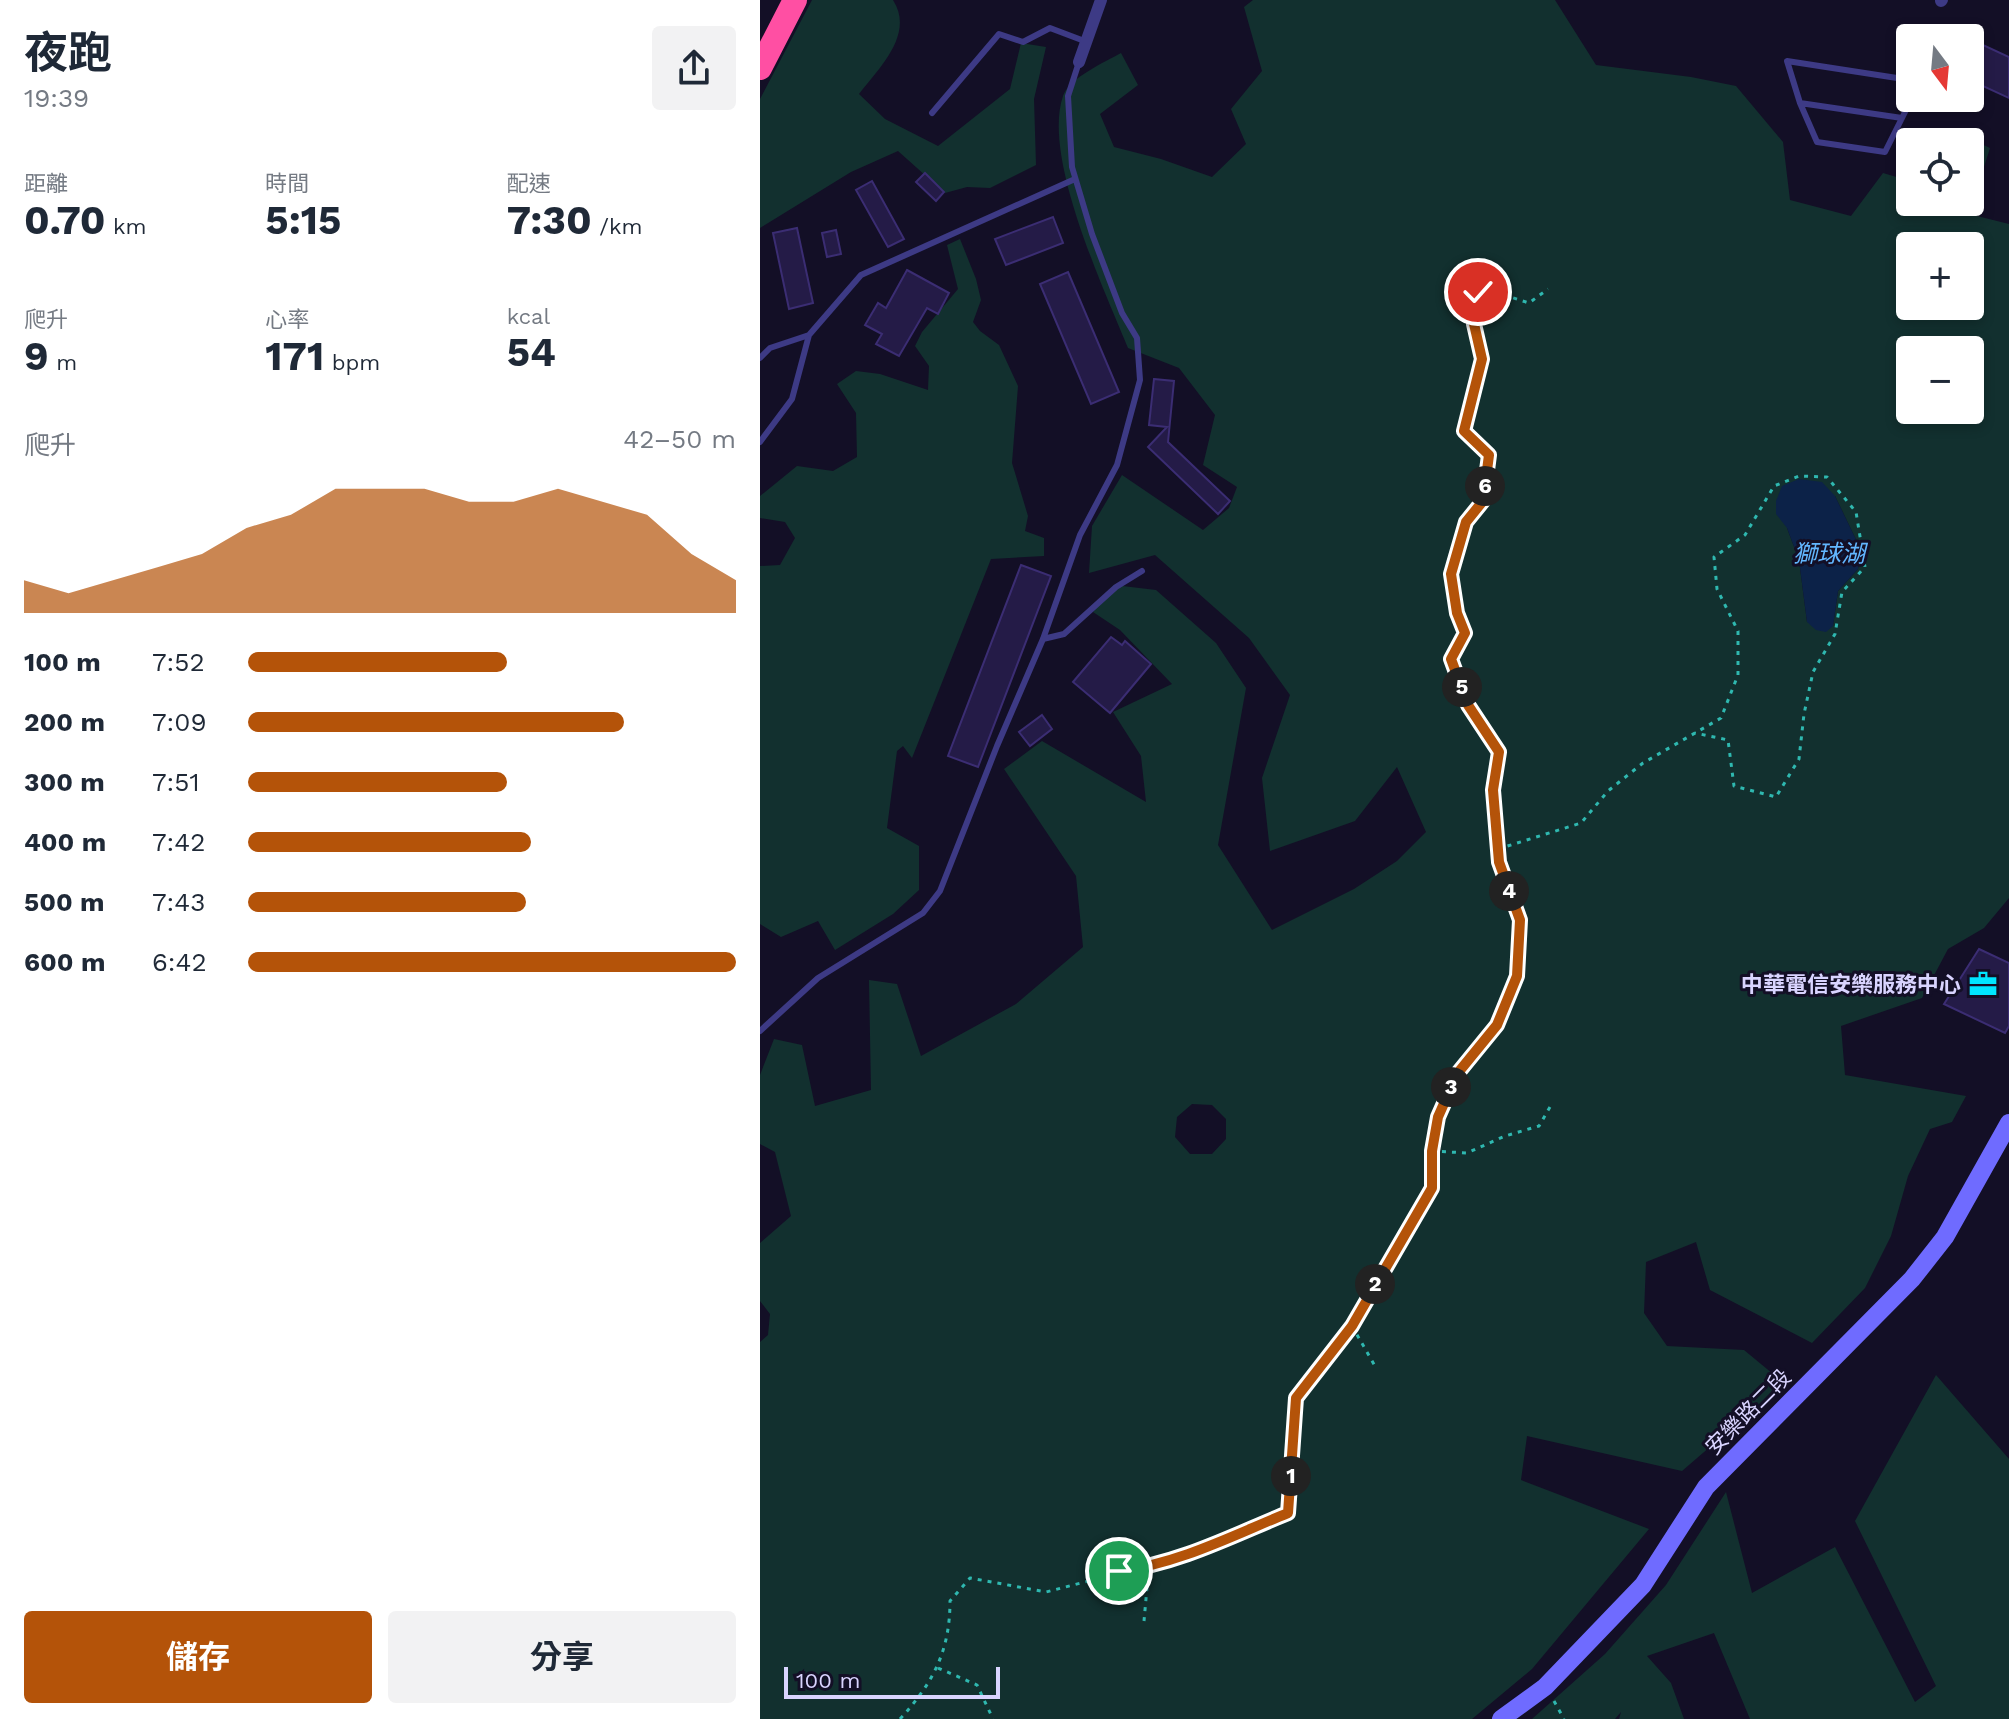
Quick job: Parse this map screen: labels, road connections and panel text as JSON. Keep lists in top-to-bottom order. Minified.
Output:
{"streets":{"street":["安樂路二段"]},"water":["獅球湖"],"places":{"office":["中華電信安樂服務中心"]},"scale_bar":"100 m","north":"bottom","page":{"heading":["夜跑","19:39"],"map_buttons":["+","−"],"stats":[["距離","0.70 km"],["時間","5:15"],["配速","7:30 /km"],["爬升","9 m"],["心率","171 bpm"],["kcal","54"]],"chart":["爬升","42–50 m"],"pins":["6","5","4","3","2","1"],"list":[{"name":"100 m","note":"7:52"},{"name":"200 m","note":"7:09"},{"name":"300 m","note":"7:51"},{"name":"400 m","note":"7:42"},{"name":"500 m","note":"7:43"},{"name":"600 m","note":"6:42"}],"buttons":["儲存","分享"],"scale":"100 m"}}
